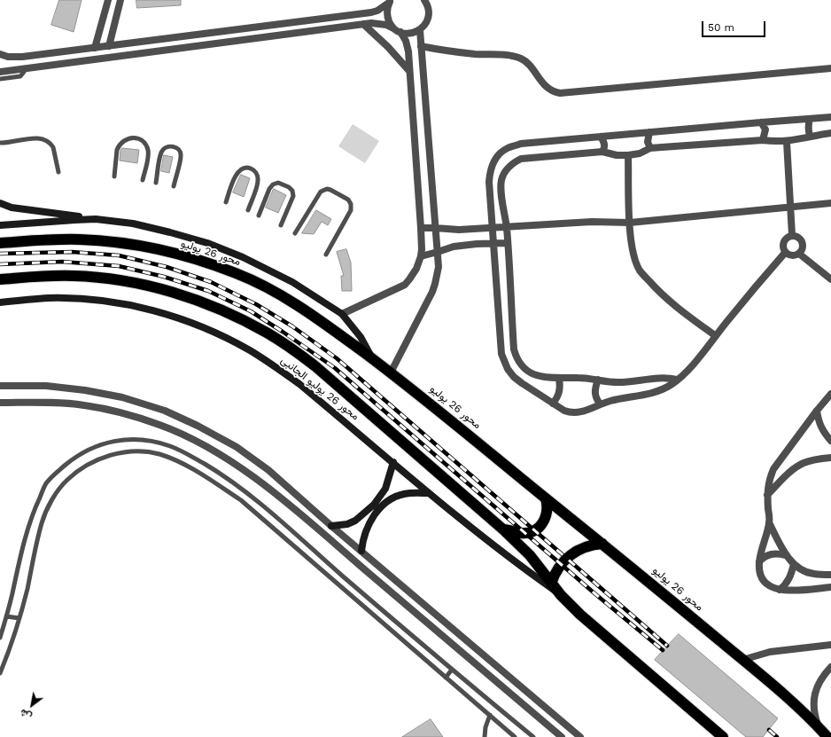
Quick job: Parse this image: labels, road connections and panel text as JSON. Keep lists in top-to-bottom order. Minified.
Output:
{"streets":{"highway":["محور 26 يوليو"],"main road":["محور 26 يوليو الجانبى"]},"scale_bar":"50 m","north":"bottom left"}
